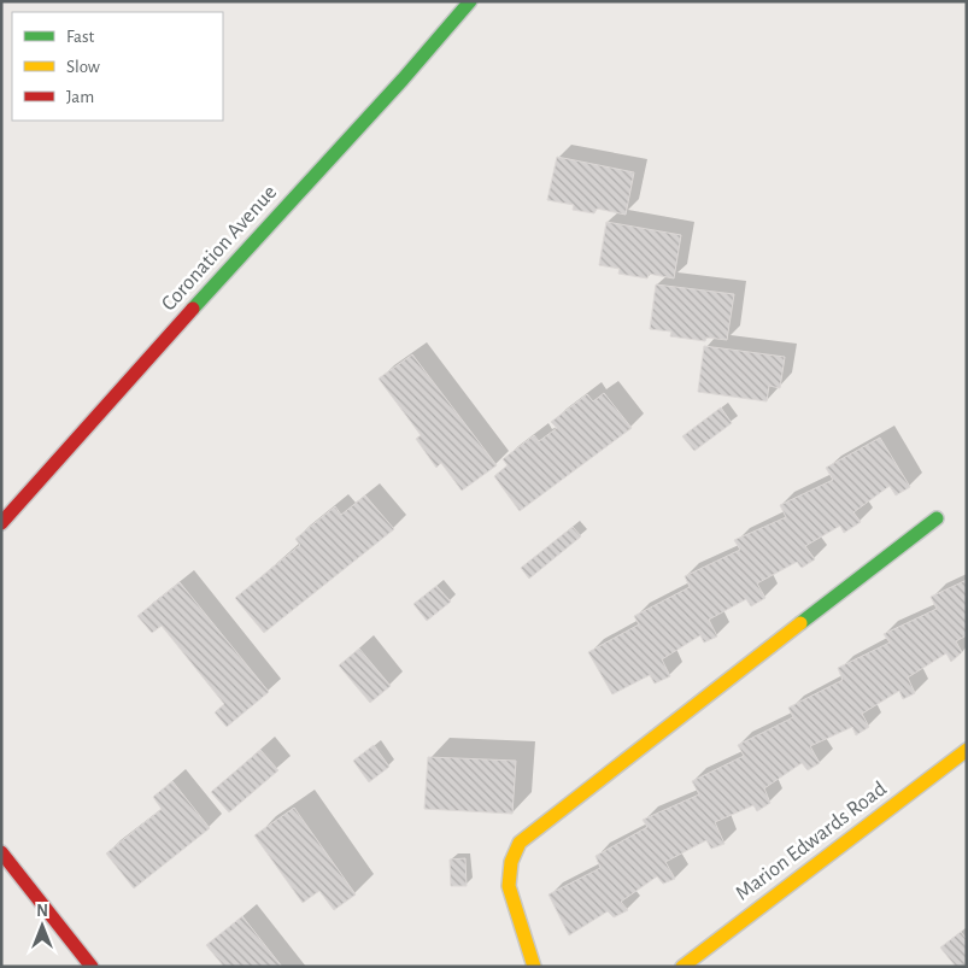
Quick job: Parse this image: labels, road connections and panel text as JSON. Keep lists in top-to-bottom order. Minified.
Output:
{"streets":{"street":["Coronation Avenue","Marion Edwards Road"]},"legend":["Fast","Slow","Jam"],"north":"top"}
